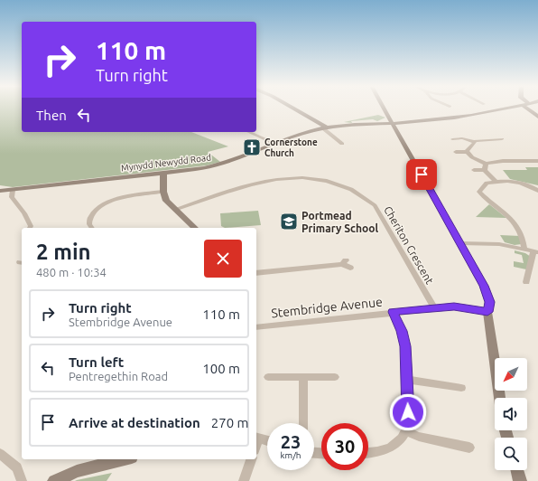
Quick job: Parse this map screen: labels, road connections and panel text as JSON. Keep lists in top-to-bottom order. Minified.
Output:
{"streets":{"street":["Mynydd Newydd Road","Cheriton Crescent","Stembridge Avenue"]},"crossings":[["Cheriton Crescent","Stembridge Avenue"]],"places":{"church":["Cornerstone Church"],"school or university":["Portmead Primary School"]},"north":"bottom left","page":{"turn":["110 m","Turn right"],"then":"Then","heading":["2 min","480 m · 10:34"],"list":[{"name":"Turn right","note":"Stembridge Avenue","value":"110 m"},{"name":"Turn left","note":"Pentregethin Road","value":"100 m"},{"name":"Arrive at destination","value":"270 m"}],"speed":"23 km/h","limit":"30"}}
